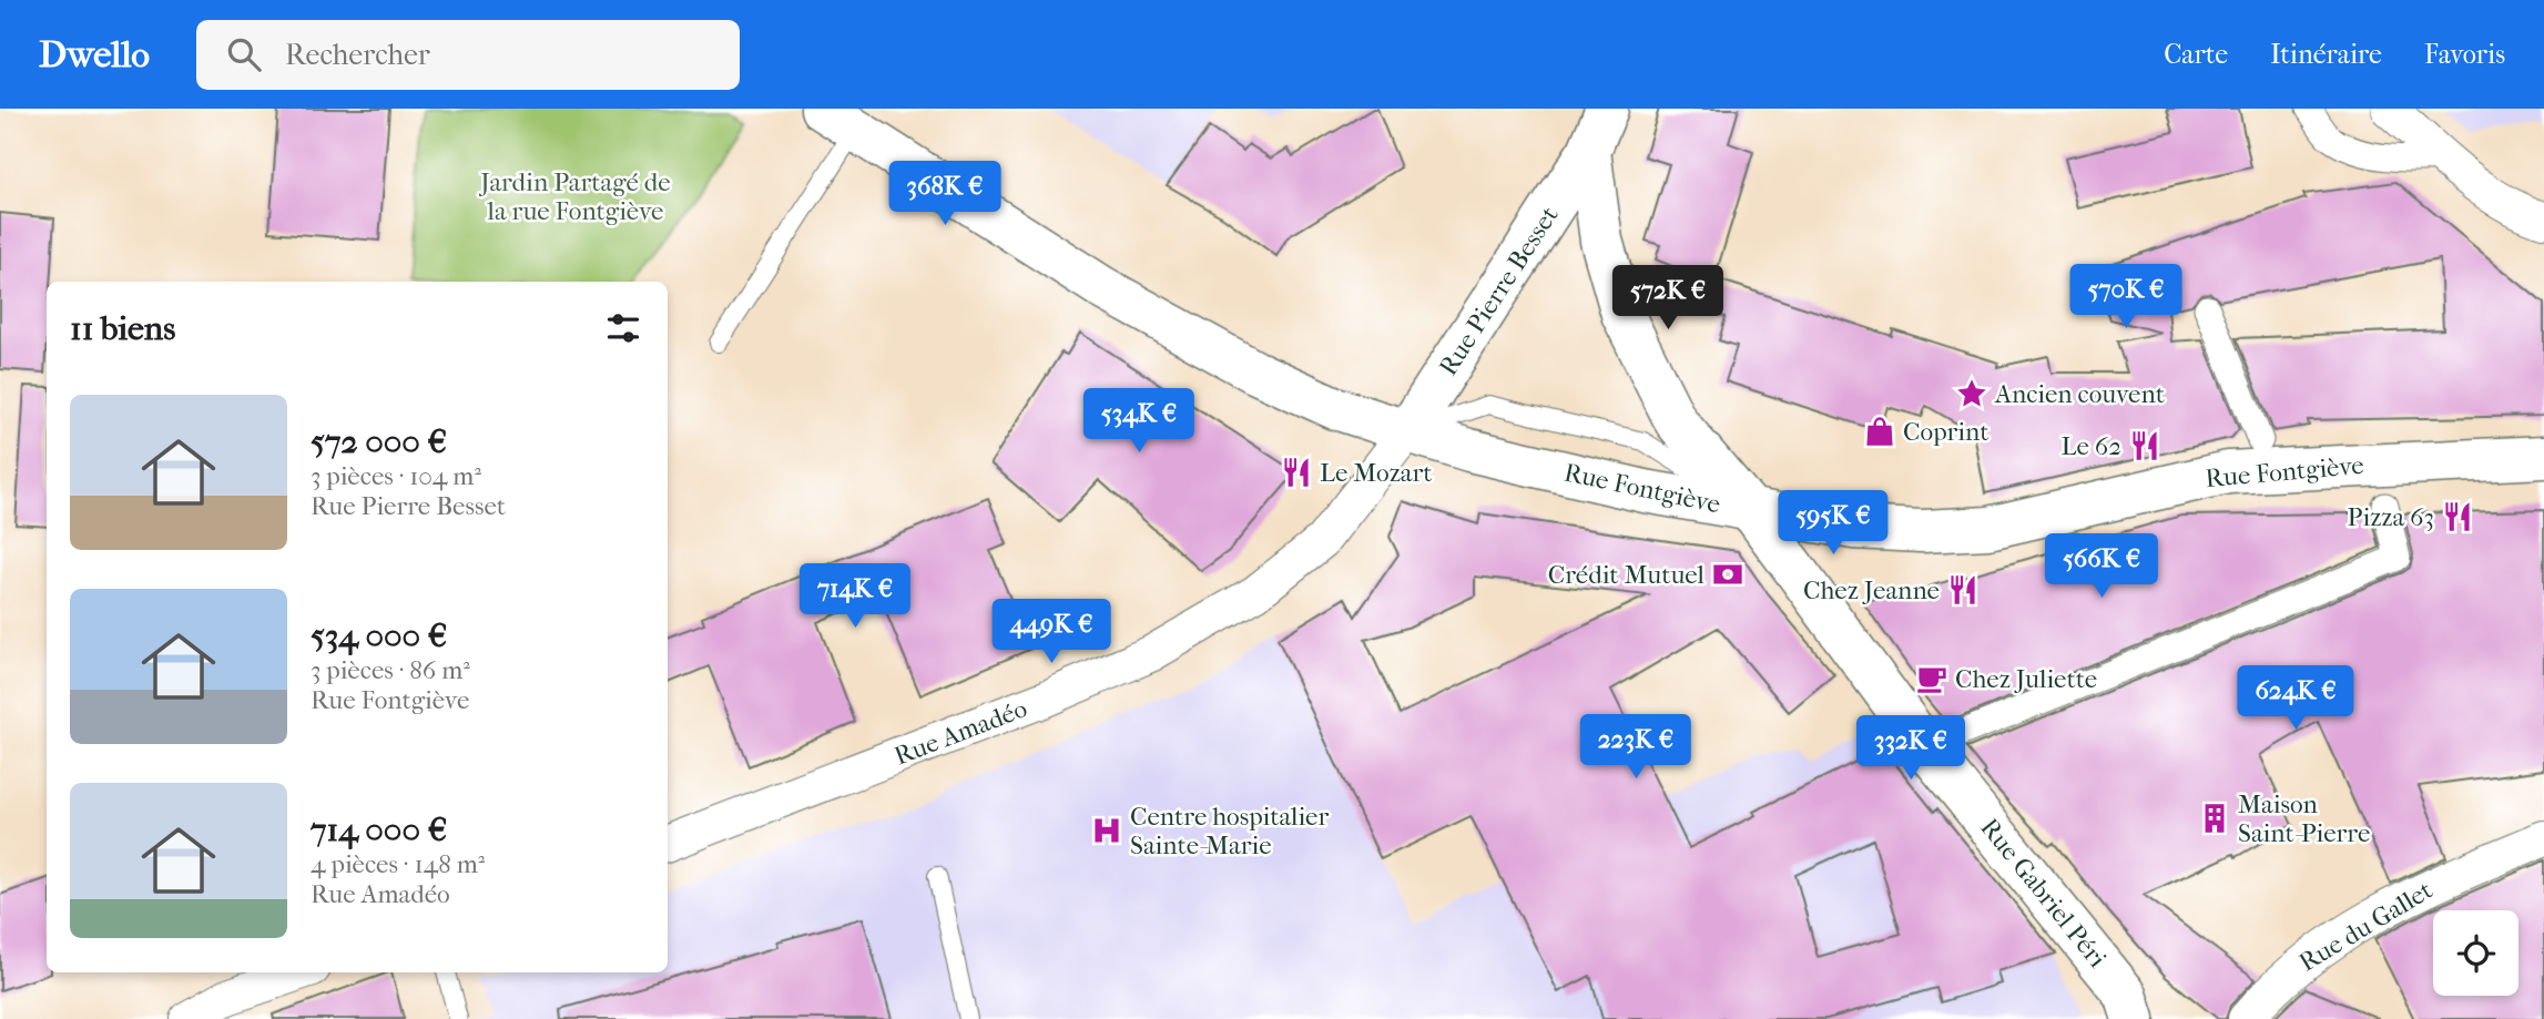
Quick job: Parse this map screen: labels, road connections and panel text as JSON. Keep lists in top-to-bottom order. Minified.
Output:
{"streets":{"main road":["Rue Pierre Besset","Rue Fontgiève","Rue Gabriel Péri"],"street":["Rue Amadéo","Rue du Gallet"]},"crossings":[["Rue Pierre Besset","Rue Fontgiève"],["Rue Pierre Besset","Rue Amadéo"],["Rue Pierre Besset","Rue Gabriel Péri"],["Rue Fontgiève","Rue Amadéo"],["Rue Fontgiève","Rue Gabriel Péri"]],"parks":["Jardin Partagé de la rue Fontgiève"],"places":{"place":["Ancien couvent"],"shop":["Coprint"],"restaurant":["Le 62","Le Mozart","Pizza 63","Chez Jeanne"],"bank":["Crédit Mutuel"],"cafe":["Chez Juliette"],"building":["Maison Saint-Pierre"],"hospital":["Centre hospitalier Sainte-Marie"]},"page":{"header":"Dwello","search":"Rechercher","nav":["Carte","Itinéraire","Favoris"],"price":["368K €","570K €","572K €","534K €","595K €","566K €","714K €","449K €","624K €","223K €","332K €"],"heading":"11 biens","list":[{"name":"572 000 €","note":"3 pièces · 104 m² · Rue Pierre Besset"},{"name":"534 000 €","note":"3 pièces · 86 m² · Rue Fontgiève"},{"name":"714 000 €","note":"4 pièces · 148 m² · Rue Amadéo"}]}}
